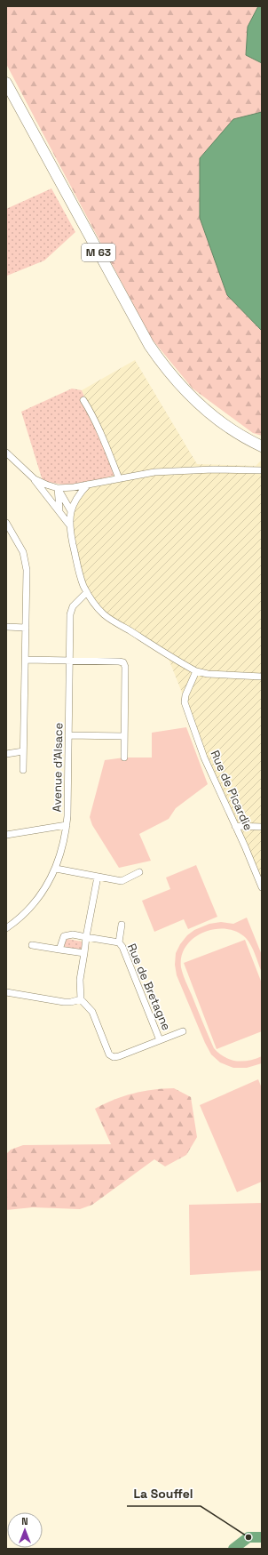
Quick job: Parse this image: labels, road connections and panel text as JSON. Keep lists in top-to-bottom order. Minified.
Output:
{"streets":{"main road":["M 63"],"street":["Avenue d'Alsace","Rue de Picardie","Rue de Bretagne"]},"places":["La Souffel"],"north":"top"}
